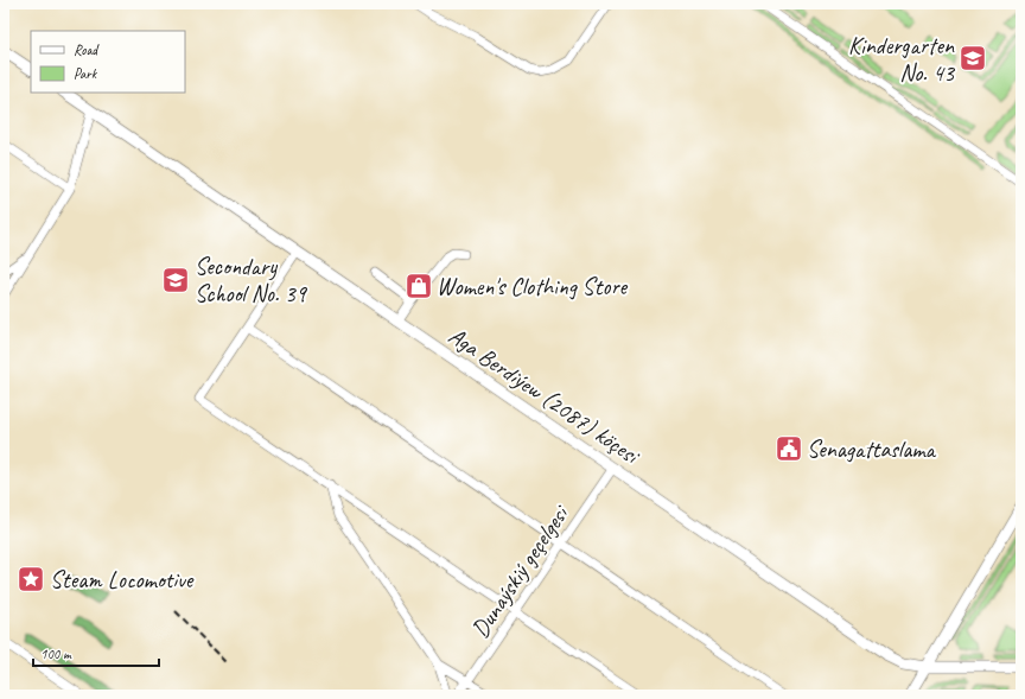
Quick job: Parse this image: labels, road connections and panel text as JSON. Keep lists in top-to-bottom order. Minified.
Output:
{"streets":{"street":["Aga Berdiýew (2087) köçesi","Dunaýskiý geçelgesi"]},"crossings":[["Aga Berdiýew (2087) köçesi","Dunaýskiý geçelgesi"]],"places":{"school or university":["Kindergarten No. 43","Secondary School No. 39"],"shop":["Women's Clothing Store"],"public building":["Senagattaslama"],"place":["Steam Locomotive"]},"legend":["Road","Park"],"scale_bar":"100 m"}
